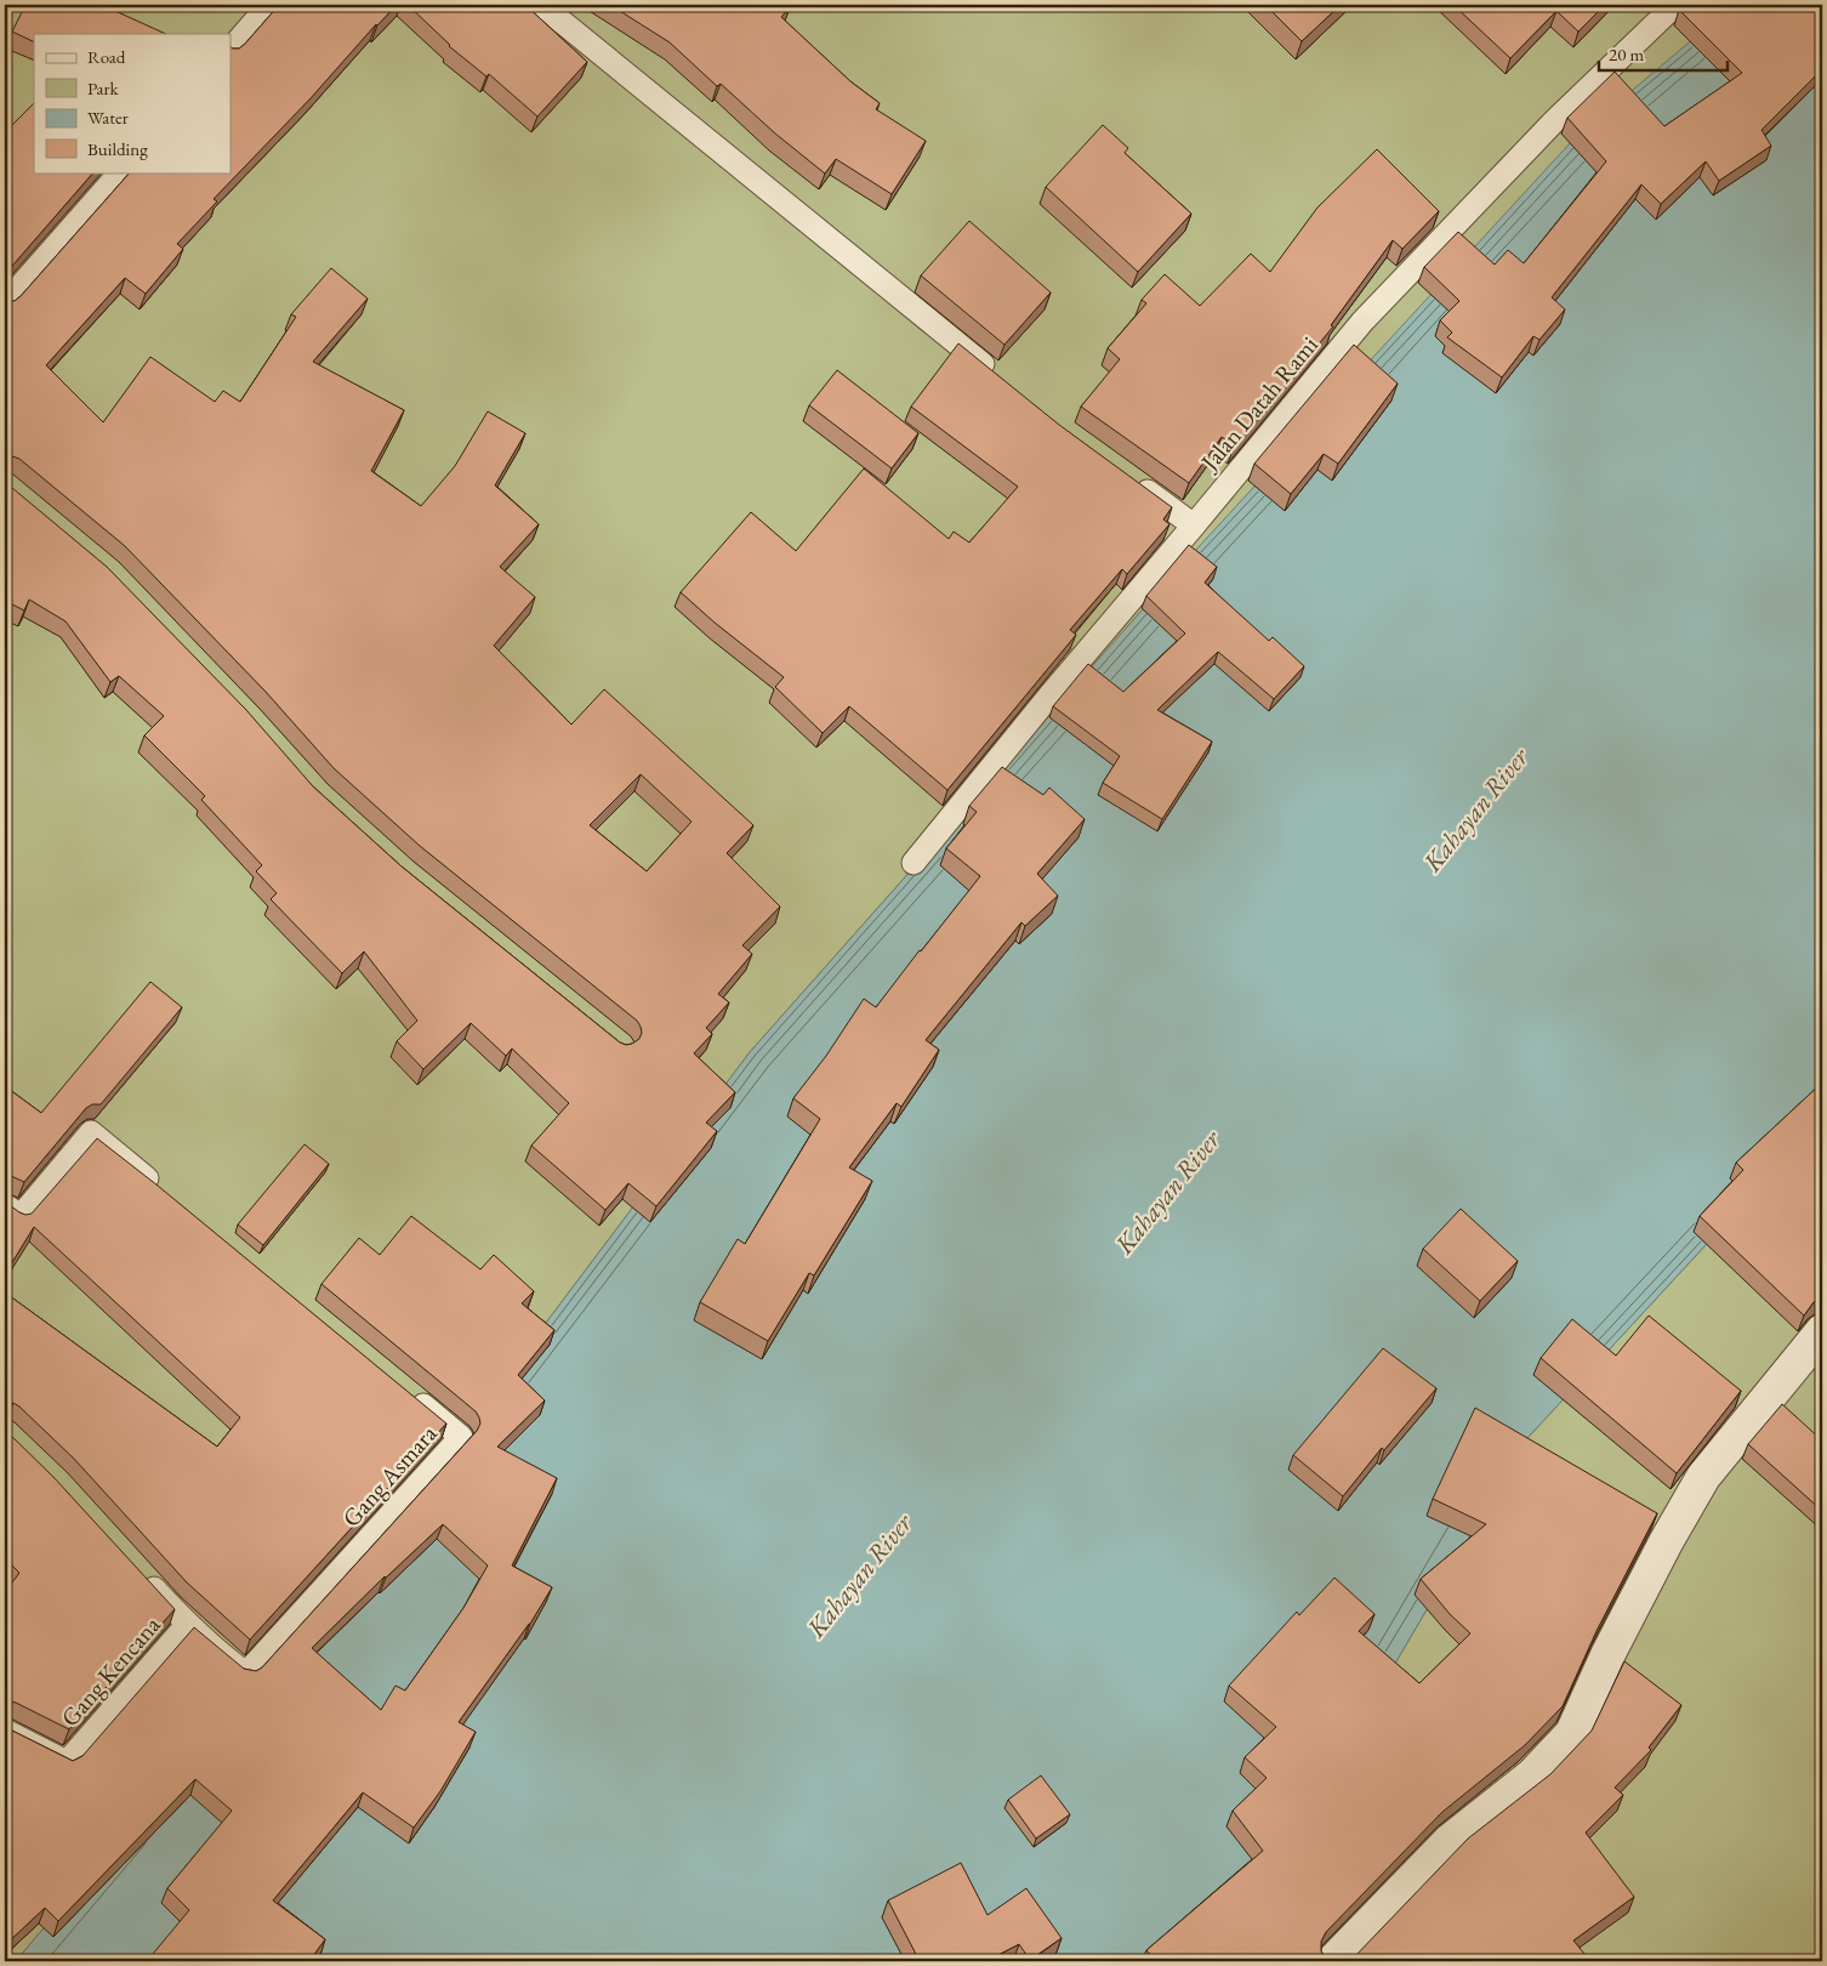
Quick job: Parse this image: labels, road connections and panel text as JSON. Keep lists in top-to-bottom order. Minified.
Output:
{"streets":{"lane":["Jalan Datah Rami","Gang Asmara","Gang Kencana"]},"crossings":[["Gang Asmara","Gang Kencana"]],"water":["Kahayan River"],"legend":["Road","Park","Water","Building"],"scale_bar":"20 m"}
